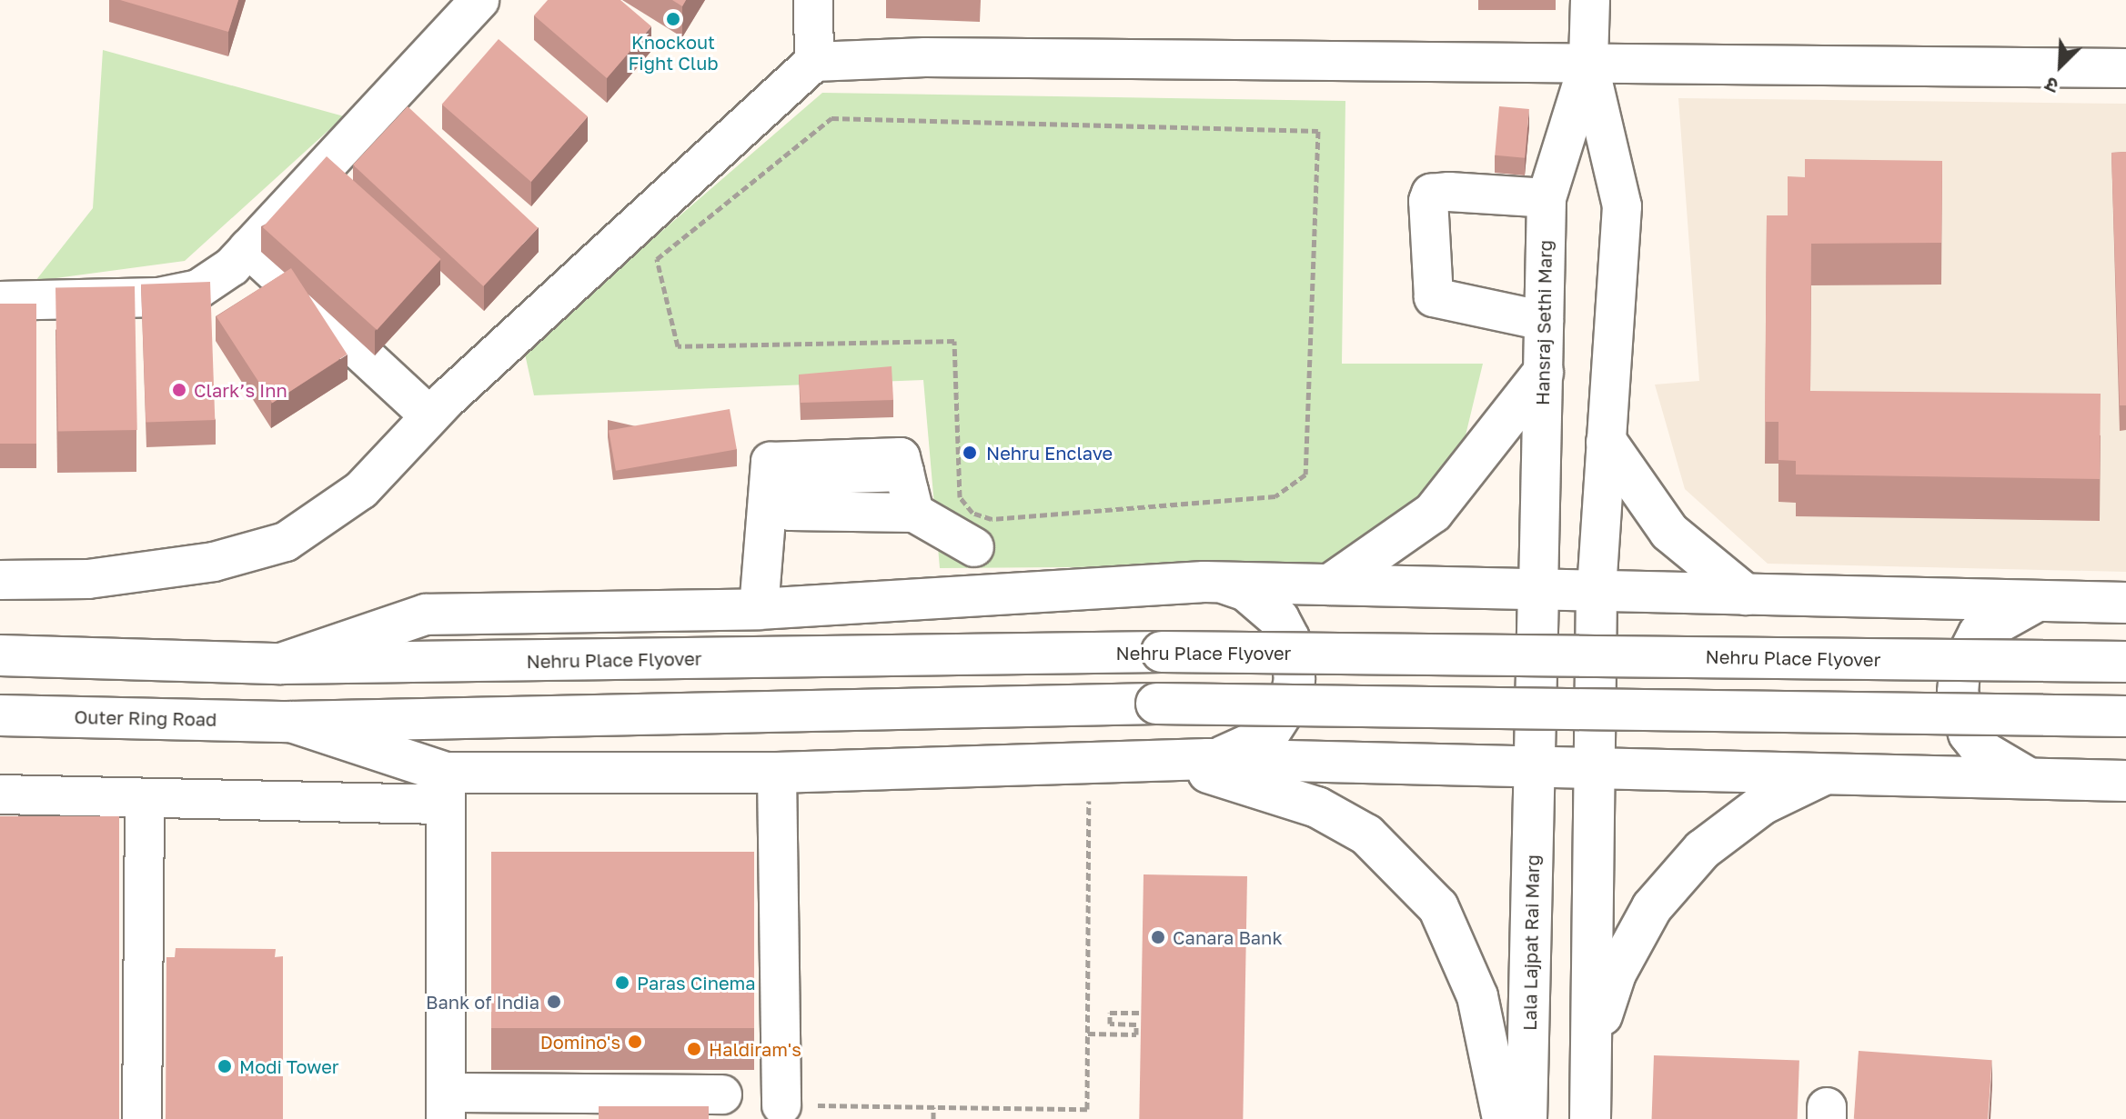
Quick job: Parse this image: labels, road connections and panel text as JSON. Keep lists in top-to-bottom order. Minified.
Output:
{"streets":{"main road":["Nehru Place Flyover","Outer Ring Road","Lala Lajpat Rai Marg"],"street":["Hansraj Sethi Marg"]},"crossings":[["Hansraj Sethi Marg","Lala Lajpat Rai Marg"]],"places":["Knockout Fight Club","Clark’s Inn","Nehru Enclave","Canara Bank","Paras Cinema","Bank of India","Domino's","Haldiram's","Modi Tower"],"north":"bottom left"}
